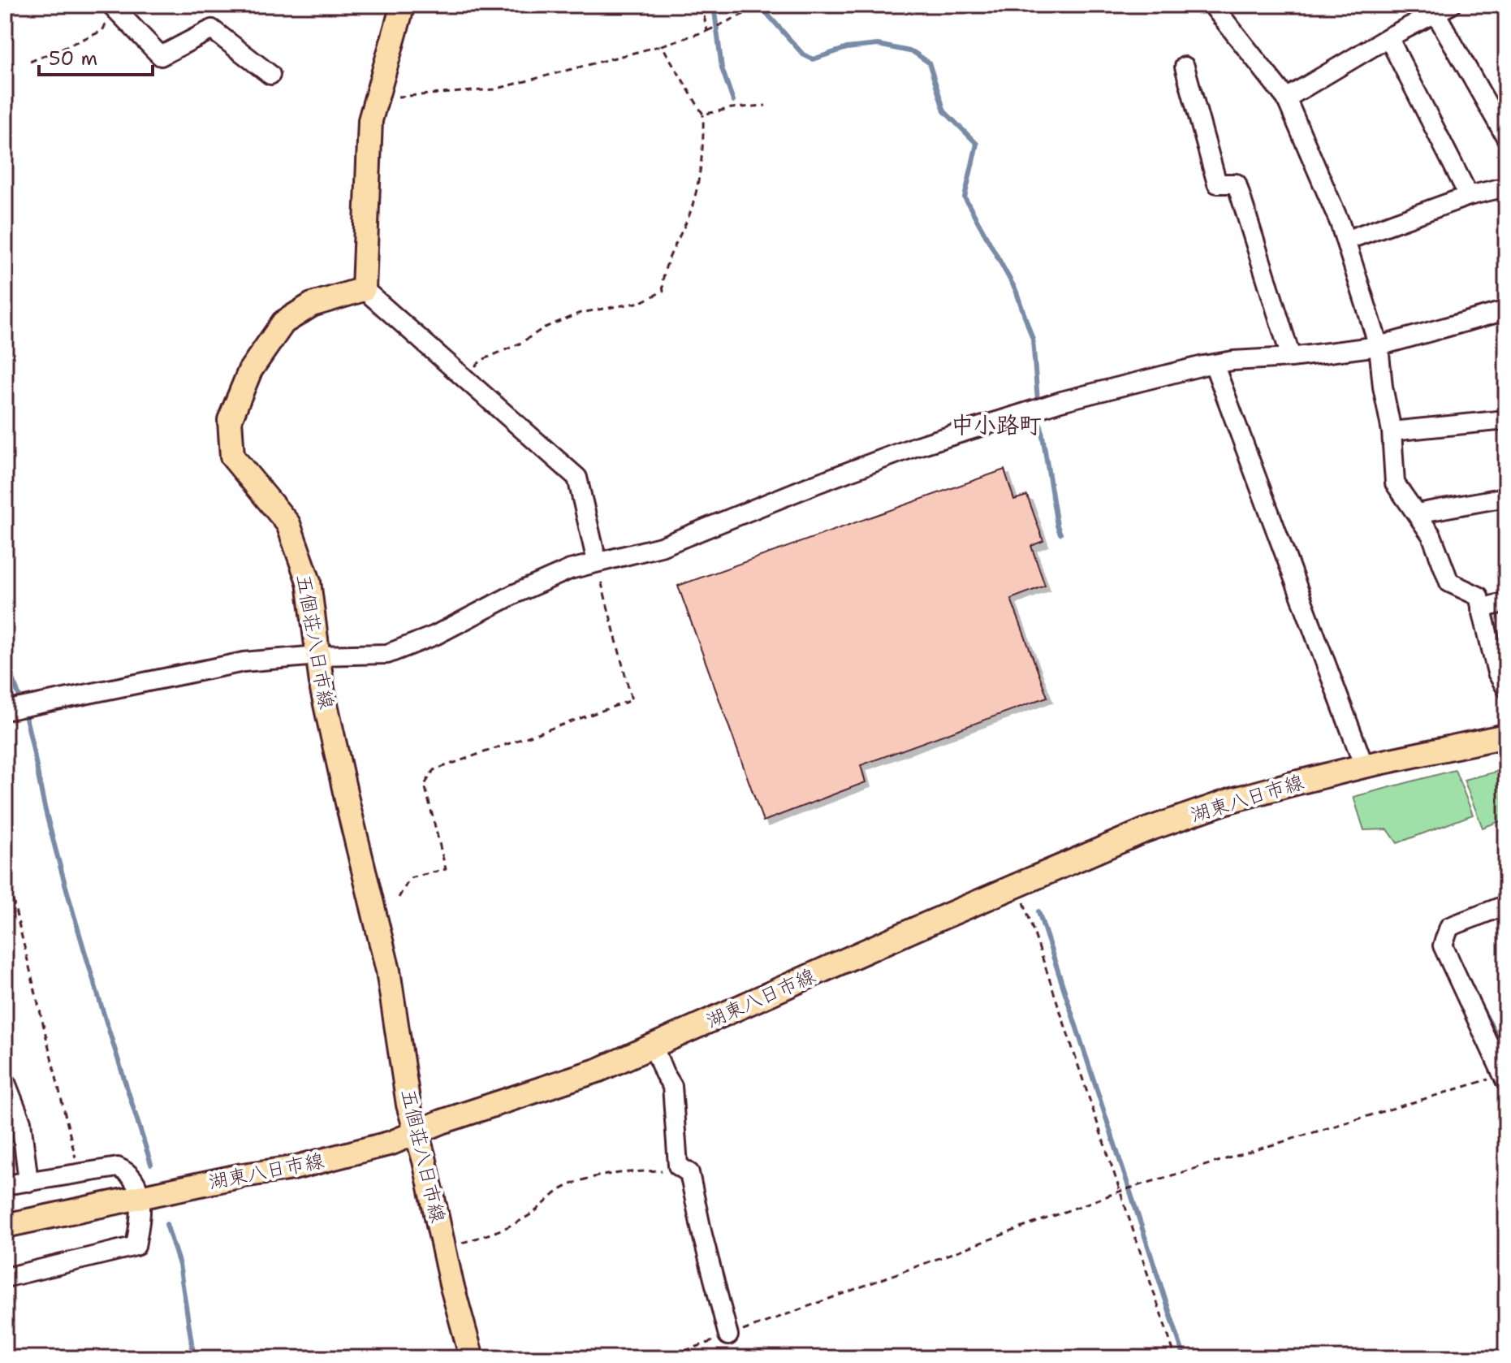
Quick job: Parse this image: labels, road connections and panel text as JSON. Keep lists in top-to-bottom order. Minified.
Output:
{"streets":{"main road":["五個荘八日市線","湖東八日市線"]},"crossings":[["五個荘八日市線","湖東八日市線"]],"districts":["中小路町"],"scale_bar":"50 m"}
